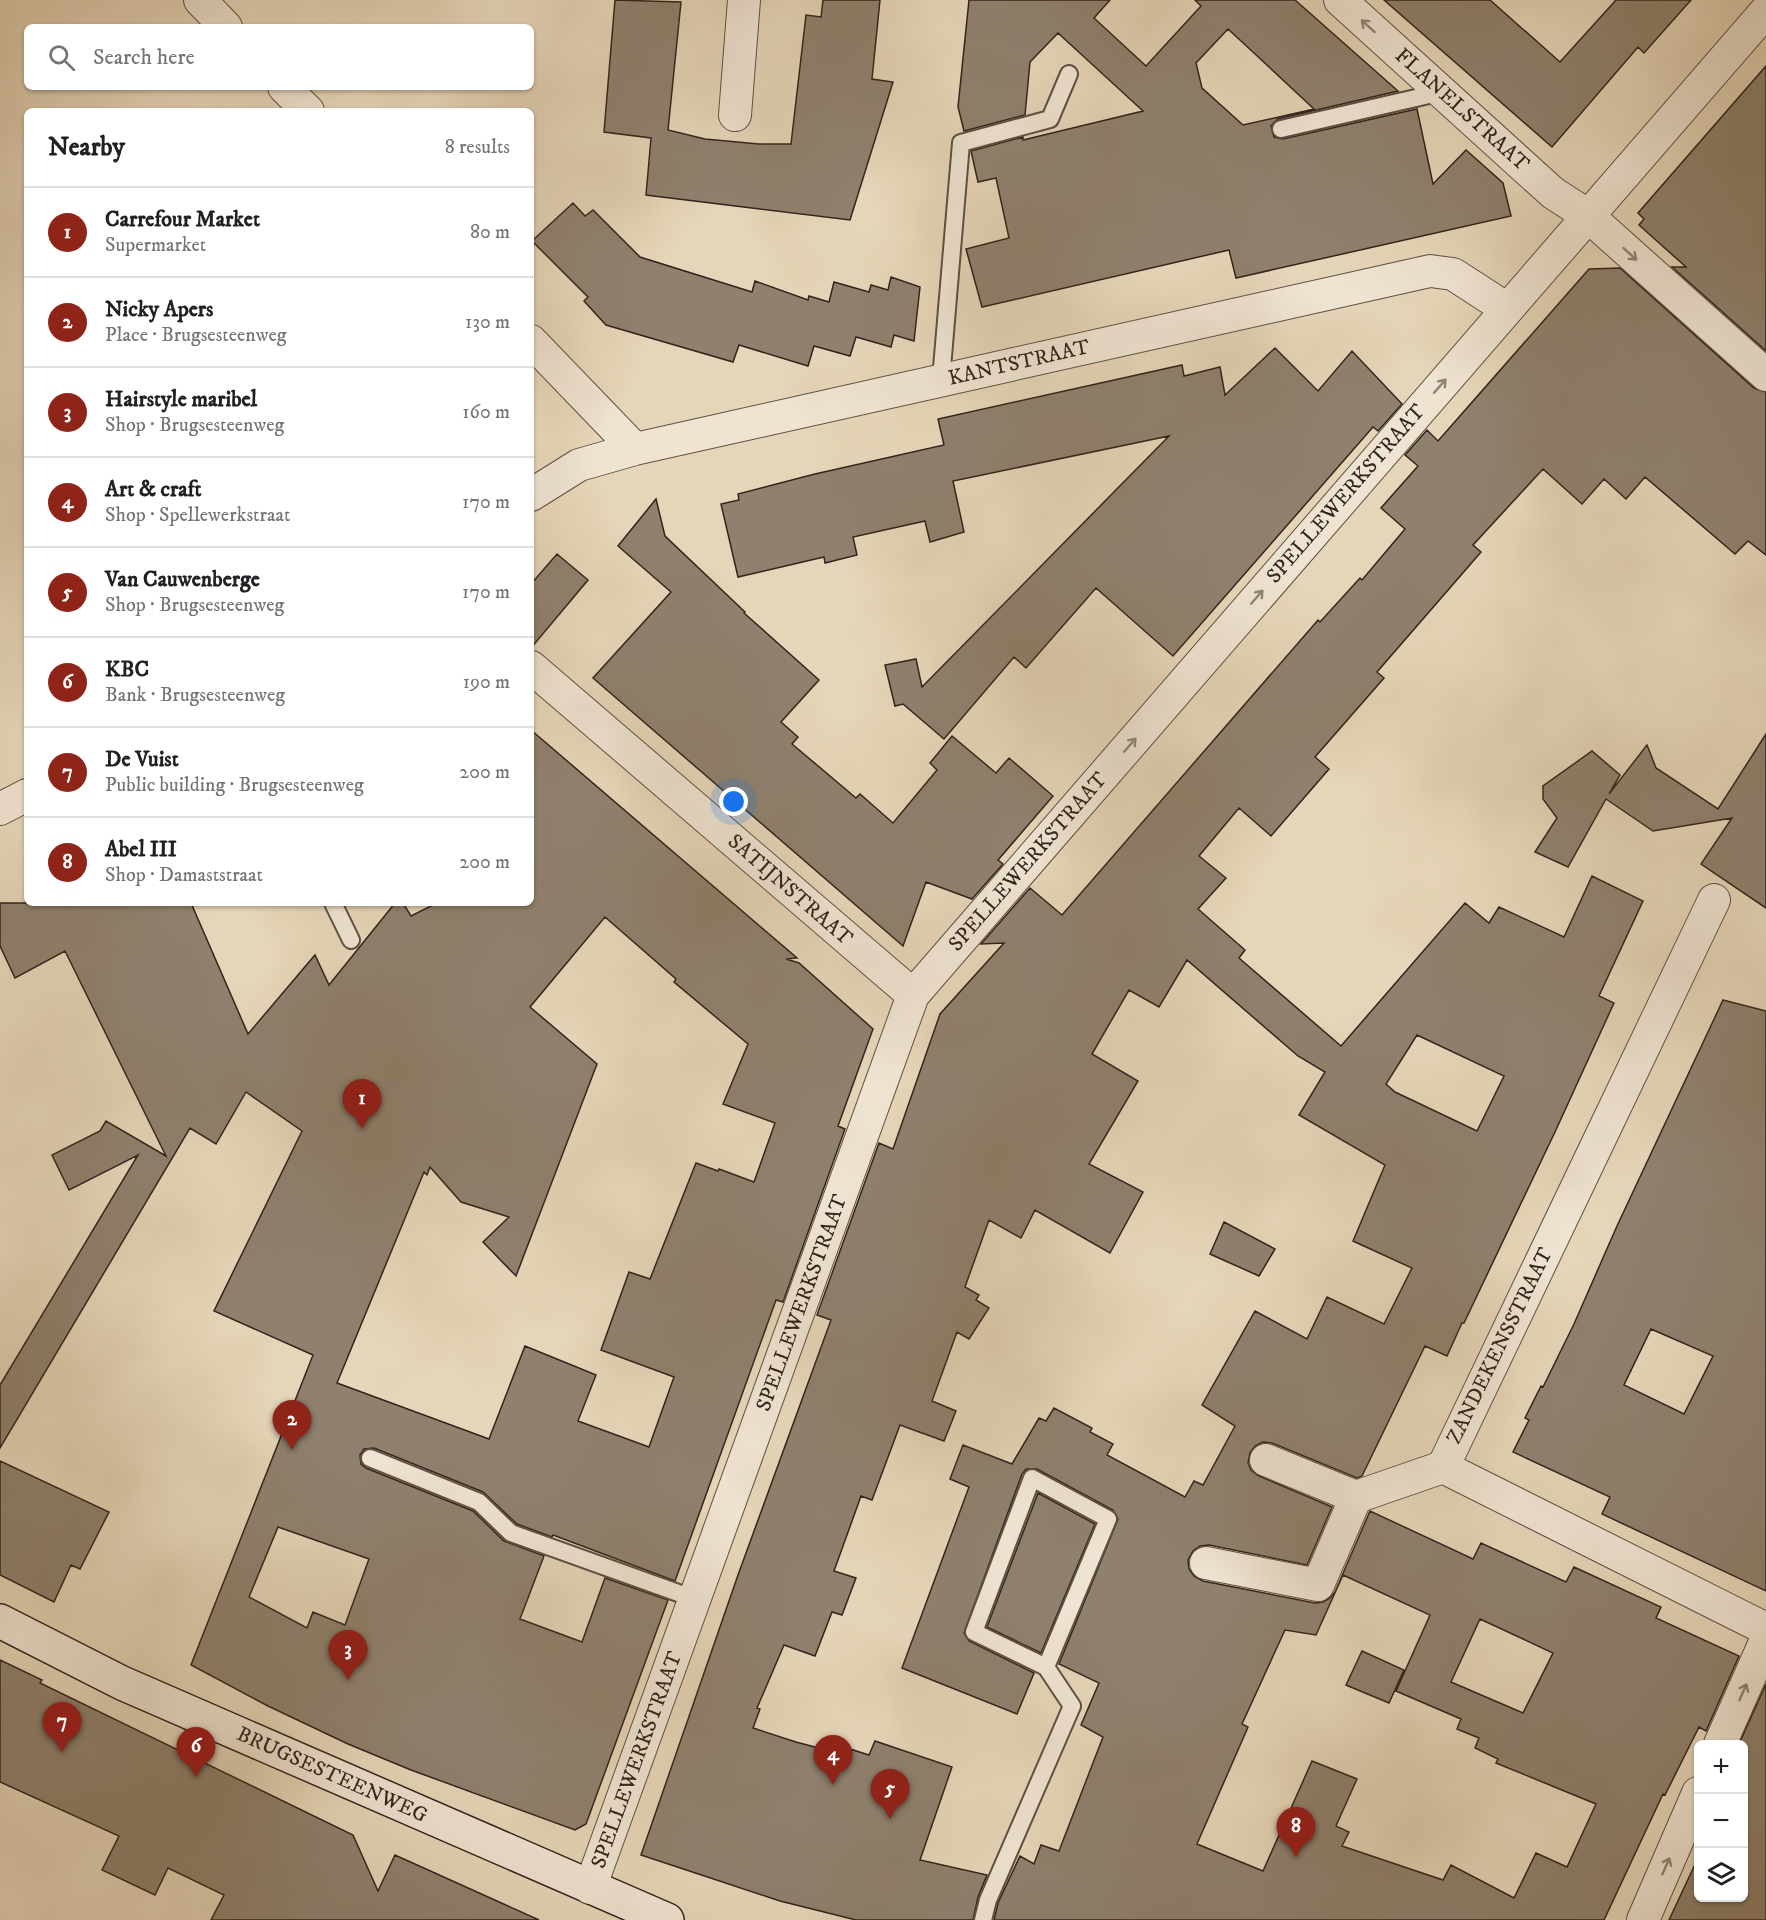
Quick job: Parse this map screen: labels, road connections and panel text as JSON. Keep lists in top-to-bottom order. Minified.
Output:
{"streets":{"street":["FLANELSTRAAT","KANTSTRAAT","SPELLEWERKSTRAAT","SATIJNSTRAAT","ZANDEKENSSTRAAT","BRUGSESTEENWEG"]},"crossings":[["FLANELSTRAAT","SPELLEWERKSTRAAT"],["KANTSTRAAT","SPELLEWERKSTRAAT"],["SPELLEWERKSTRAAT","SATIJNSTRAAT"],["SPELLEWERKSTRAAT","BRUGSESTEENWEG"]],"one_way":["SPELLEWERKSTRAAT"],"page":{"search":"Search here","heading":["Nearby","8 results"],"list":[{"mark":"1","name":"Carrefour Market","note":"Supermarket","value":"80 m"},{"mark":"2","name":"Nicky Apers","note":"Place · Brugsesteenweg","value":"130 m"},{"mark":"3","name":"Hairstyle maribel","note":"Shop · Brugsesteenweg","value":"160 m"},{"mark":"4","name":"Art & craft","note":"Shop · Spellewerkstraat","value":"170 m"},{"mark":"5","name":"Van Cauwenberge","note":"Shop · Brugsesteenweg","value":"170 m"},{"mark":"6","name":"KBC","note":"Bank · Brugsesteenweg","value":"190 m"},{"mark":"7","name":"De Vuist","note":"Public building · Brugsesteenweg","value":"200 m"},{"mark":"8","name":"Abel III","note":"Shop · Damaststraat","value":"200 m"}],"pins":["1","2","3","7","6","4","5","8"],"map_buttons":["+","−"]}}
